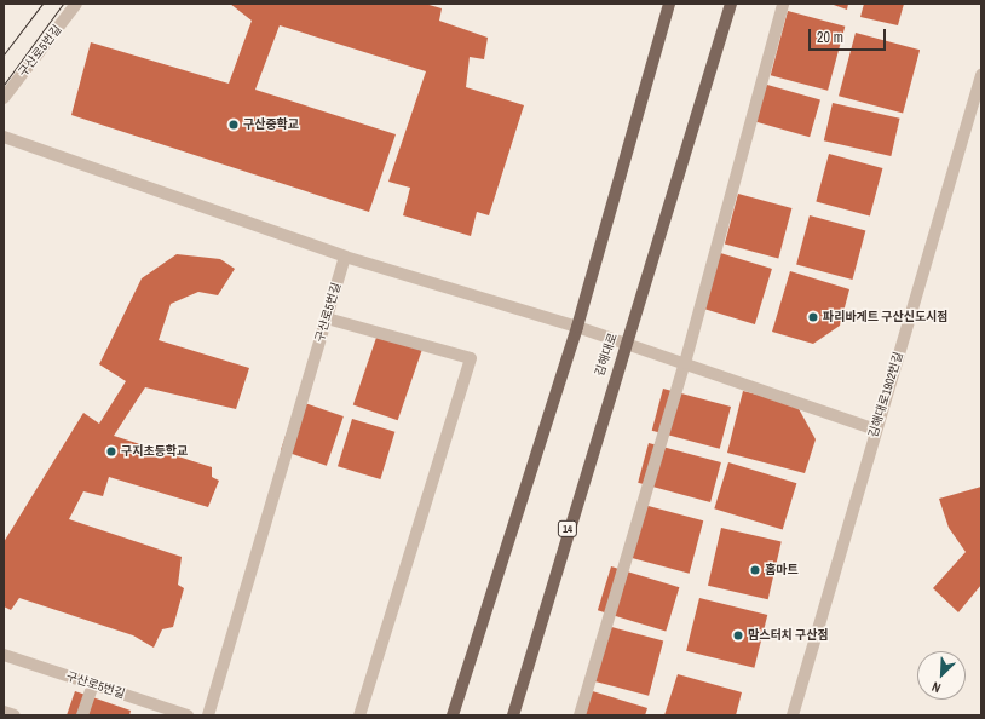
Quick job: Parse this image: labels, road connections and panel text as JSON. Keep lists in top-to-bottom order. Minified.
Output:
{"streets":{"main road":["김해대로","14"],"street":["구산로5번길","김해대로1902번길"]},"places":["구산중학교","파리바게트 구산신도시점","구지초등학교","홈마트","맘스터치 구산점"],"scale_bar":"20 m","north":"bottom left"}
